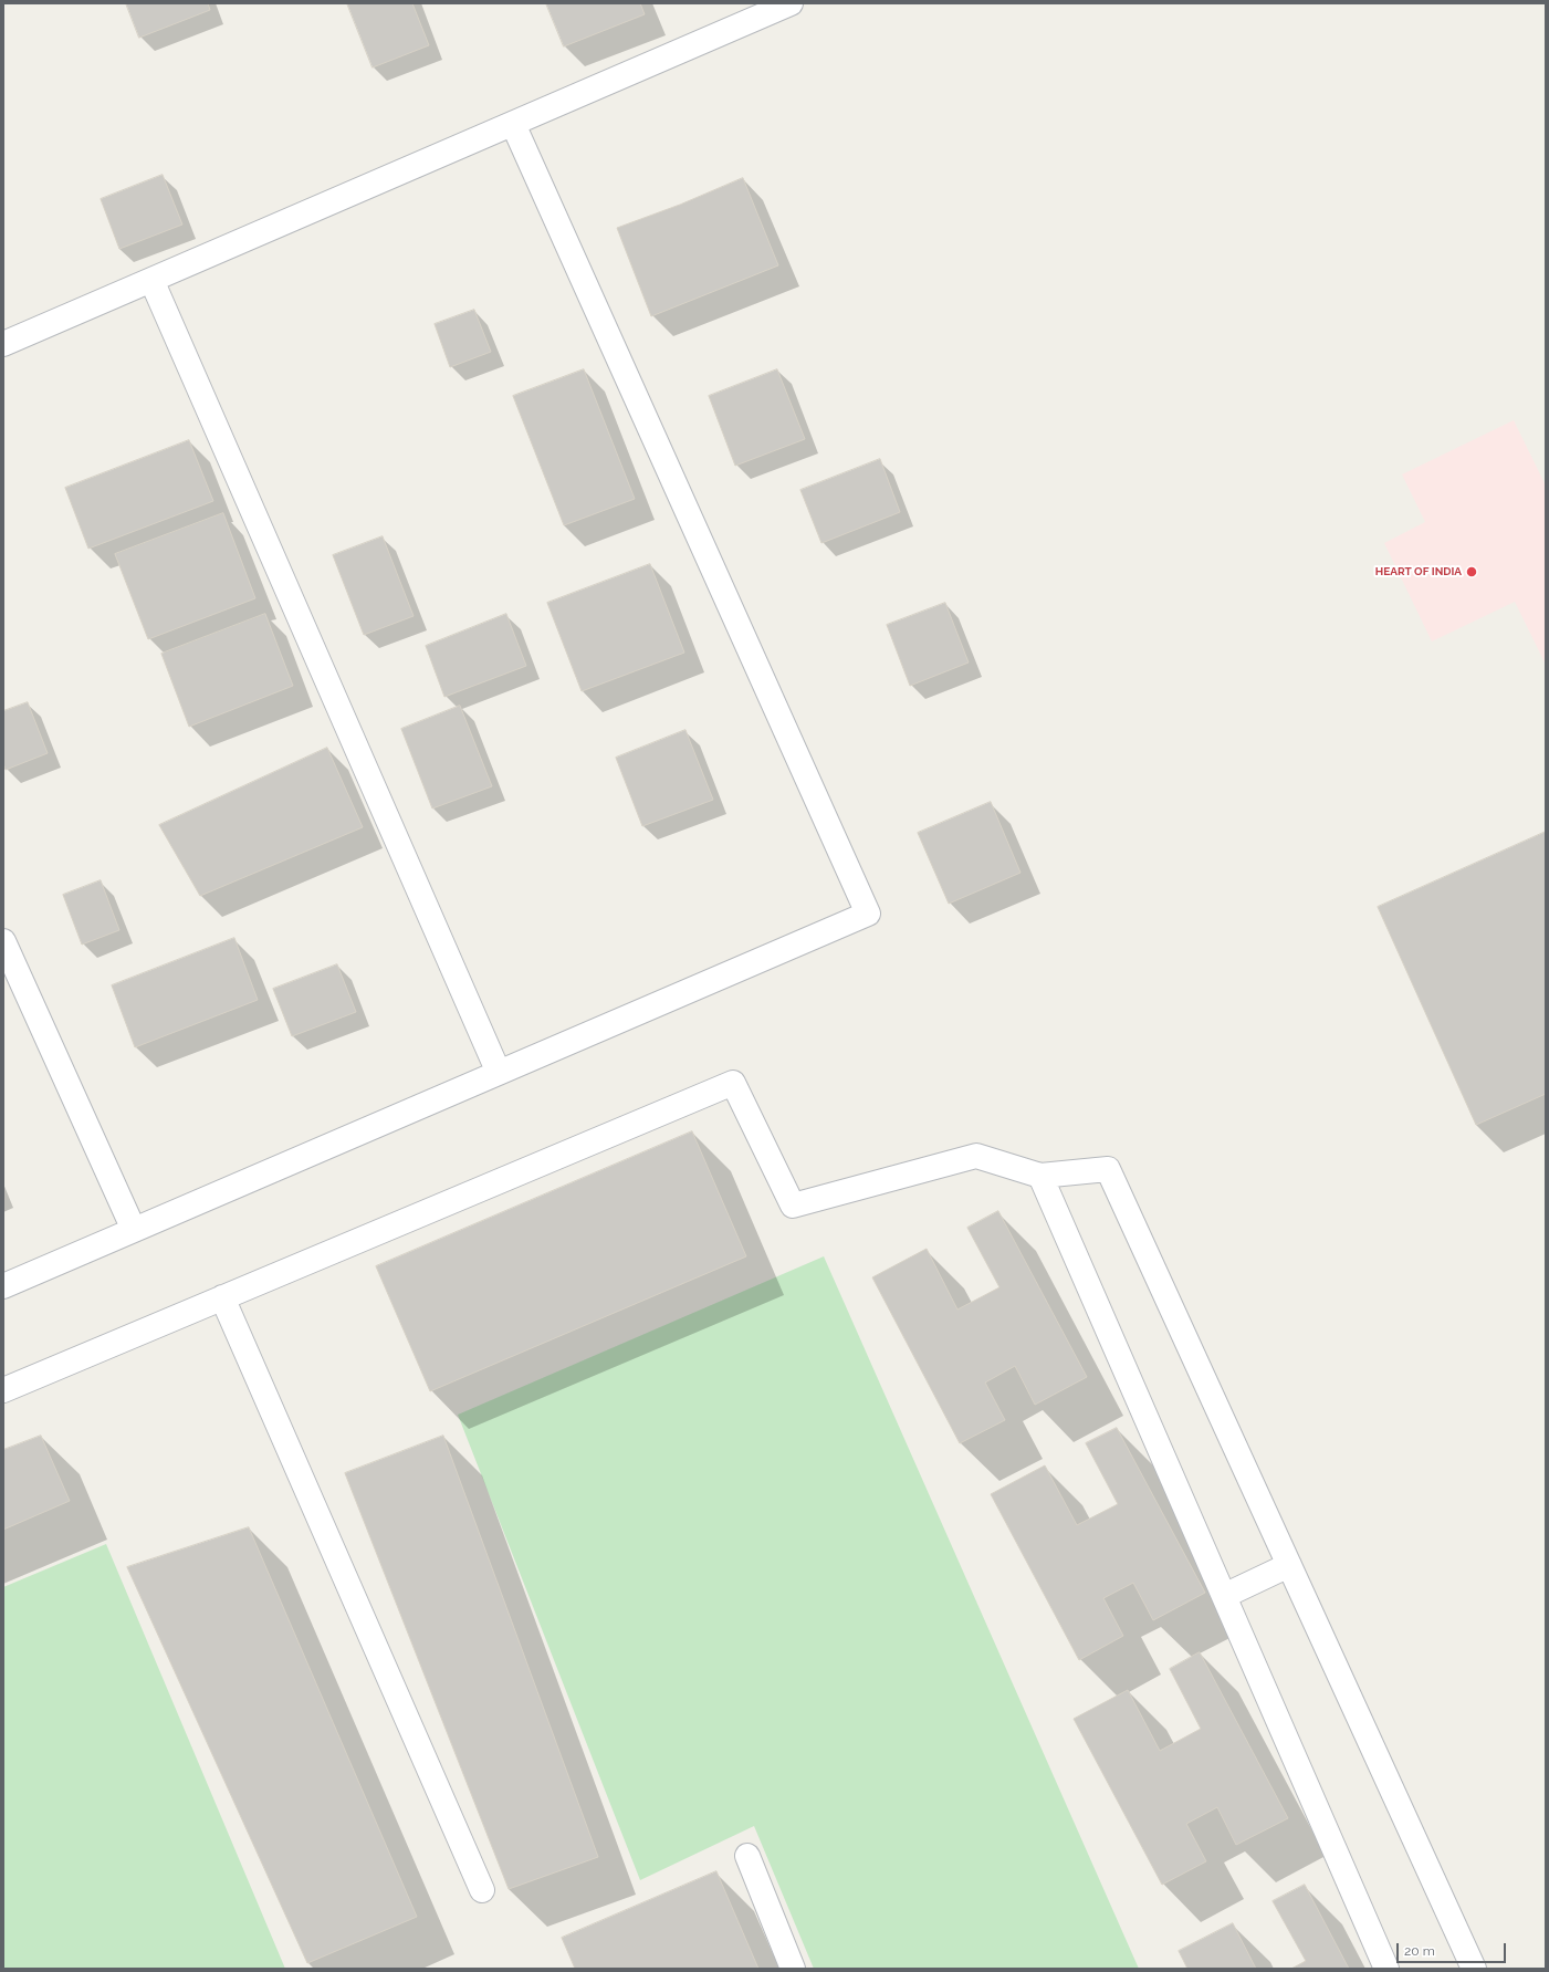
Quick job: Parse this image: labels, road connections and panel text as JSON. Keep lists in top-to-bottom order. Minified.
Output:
{"places":["HEART OF INDIA"],"scale_bar":"20 m"}
